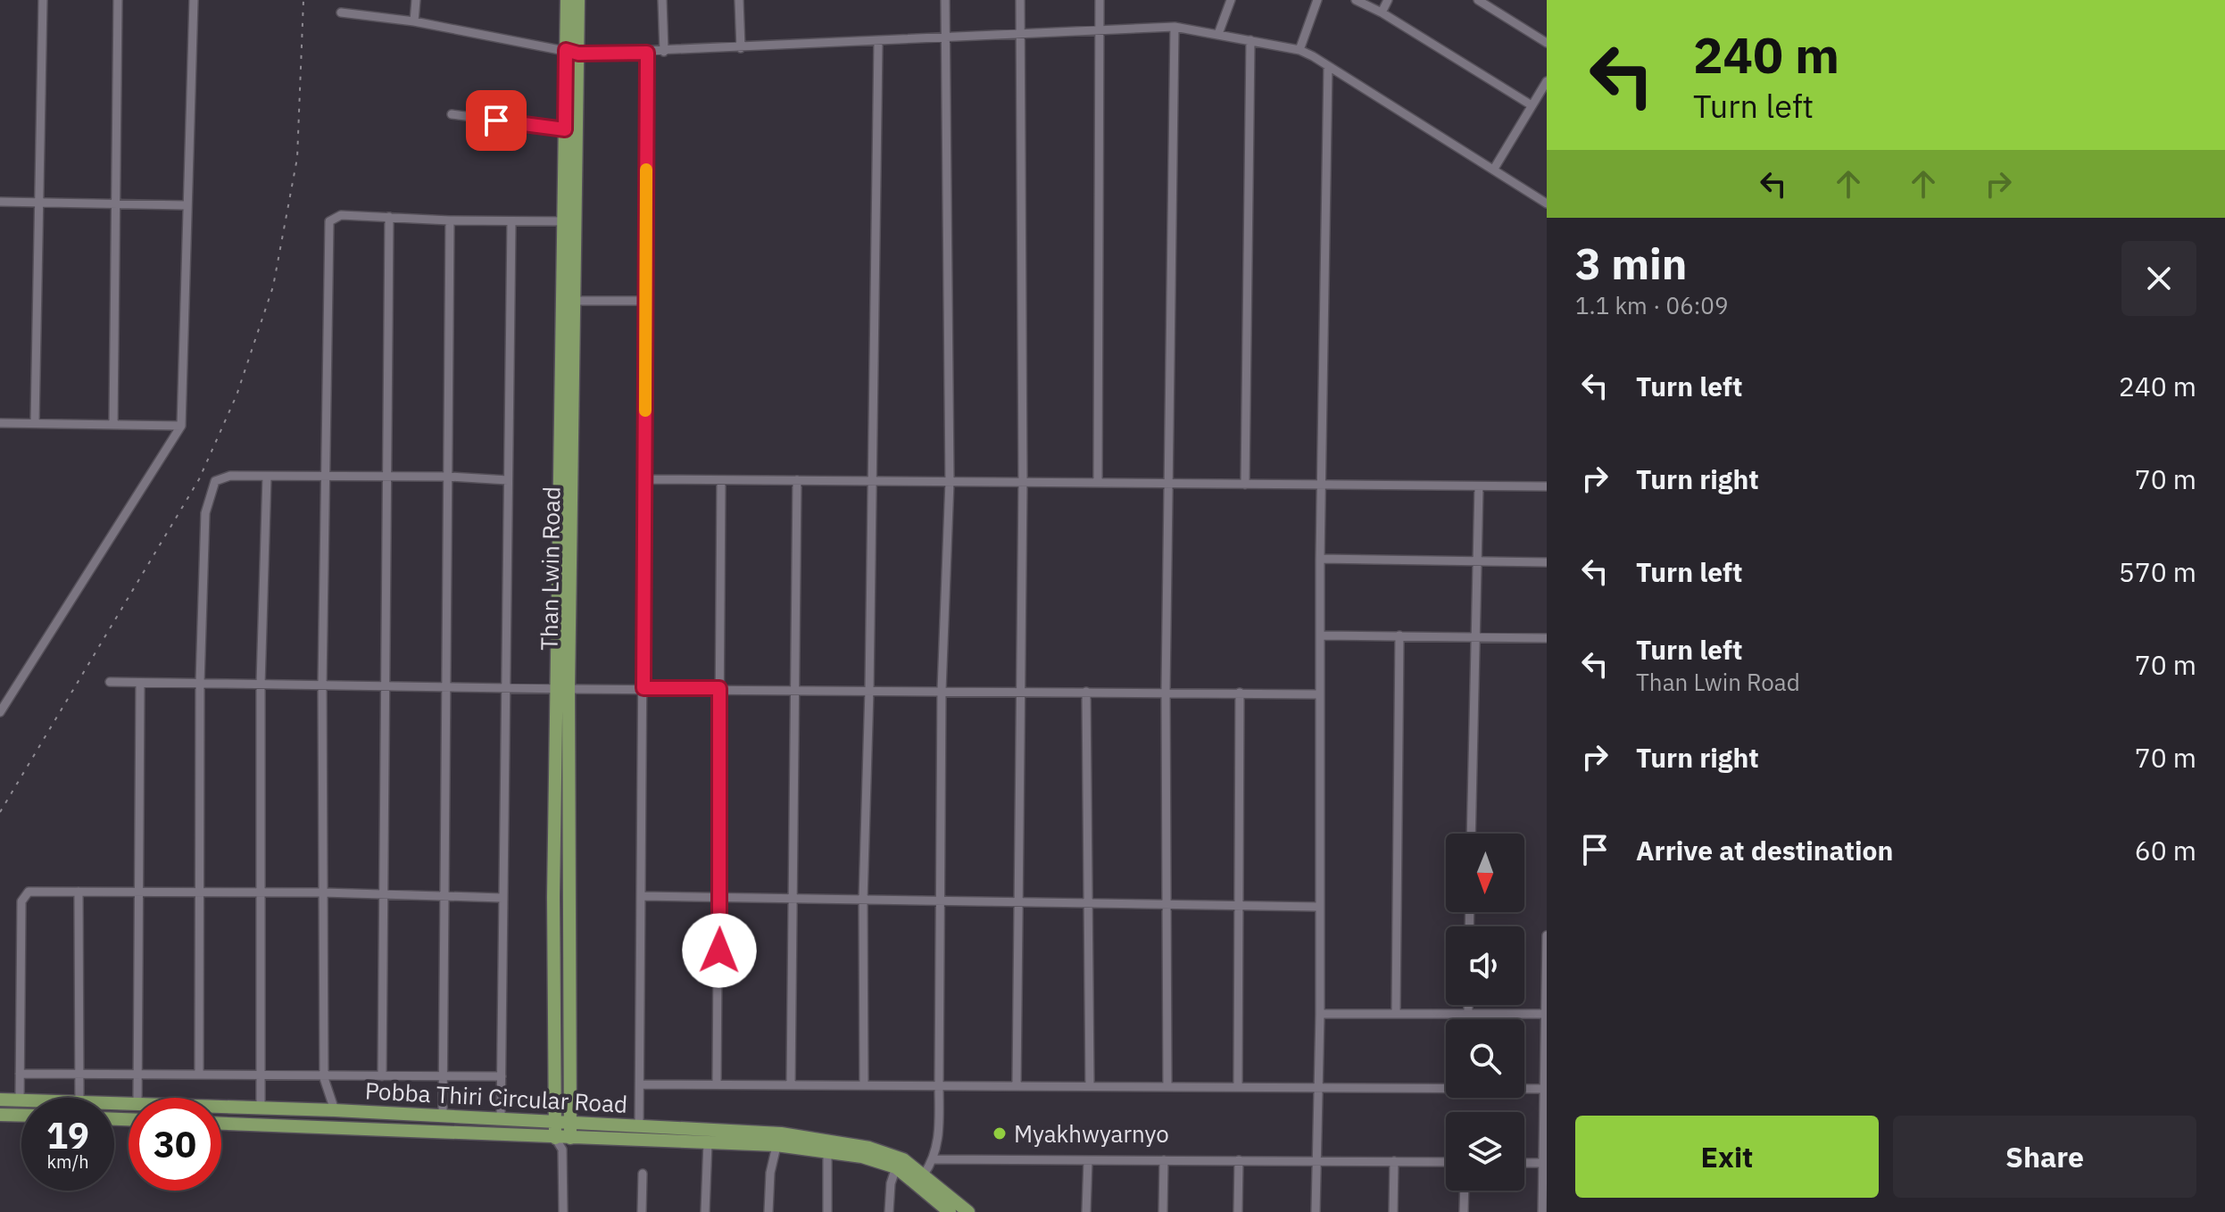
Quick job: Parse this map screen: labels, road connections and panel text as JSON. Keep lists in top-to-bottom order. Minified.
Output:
{"streets":{"main road":["Than Lwin Road","Pobba Thiri Circular Road"]},"crossings":[["Than Lwin Road","Pobba Thiri Circular Road"]],"places":["Myakhwyarnyo"],"north":"bottom","page":{"turn":["240 m","Turn left"],"heading":["3 min","1.1 km · 06:09"],"list":[{"name":"Turn left","value":"240 m"},{"name":"Turn right","value":"70 m"},{"name":"Turn left","value":"570 m"},{"name":"Turn left","note":"Than Lwin Road","value":"70 m"},{"name":"Turn right","value":"70 m"},{"name":"Arrive at destination","value":"60 m"}],"speed":"19 km/h","limit":"30","buttons":["Exit","Share"]}}
